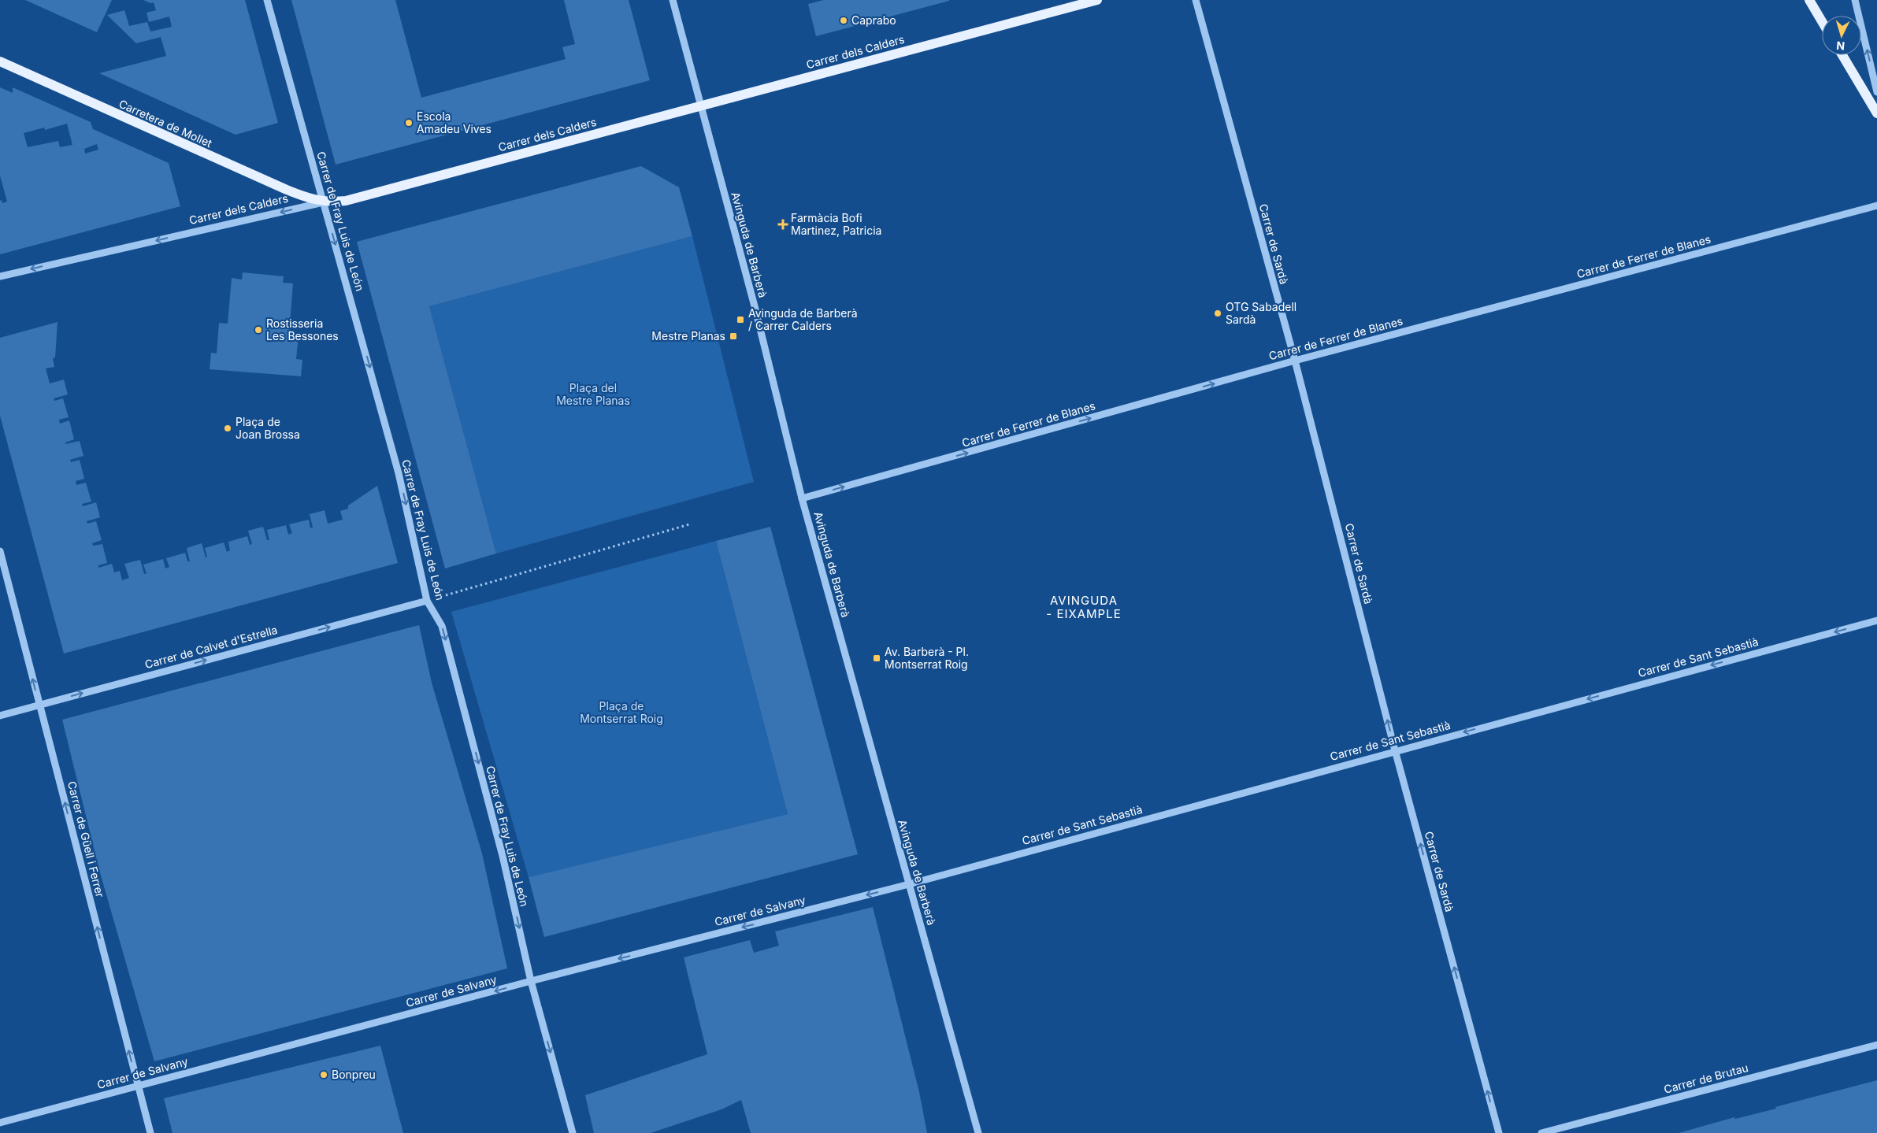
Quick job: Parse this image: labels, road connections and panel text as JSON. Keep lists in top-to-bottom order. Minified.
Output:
{"streets":{"main road":["Carrer dels Calders","Carretera de Mollet"],"street":["Carrer de Fray Luis de León","Carrer de Sardà","Avinguda de Barberà","Carrer de Ferrer de Blanes","Carrer de Calvet d'Estrella","Carrer de Sant Sebastià","Carrer de Güell i Ferrer","Carrer de Salvany","Carrer de Brutau"]},"crossings":[["Carrer dels Calders","Carretera de Mollet"],["Carrer dels Calders","Carrer de Fray Luis de León"],["Carrer dels Calders","Avinguda de Barberà"],["Carretera de Mollet","Carrer de Fray Luis de León"],["Carrer de Fray Luis de León","Carrer de Calvet d'Estrella"],["Carrer de Fray Luis de León","Carrer de Salvany"],["Carrer de Sardà","Carrer de Ferrer de Blanes"],["Carrer de Sardà","Carrer de Sant Sebastià"],["Avinguda de Barberà","Carrer de Ferrer de Blanes"],["Avinguda de Barberà","Carrer de Sant Sebastià"],["Avinguda de Barberà","Carrer de Salvany"],["Carrer de Calvet d'Estrella","Carrer de Güell i Ferrer"],["Carrer de Sant Sebastià","Carrer de Salvany"],["Carrer de Güell i Ferrer","Carrer de Salvany"]],"one_way":["Carrer de Fray Luis de León","Carrer de Sardà","Carrer de Ferrer de Blanes","Carrer de Calvet d'Estrella","Carrer de Sant Sebastià","Carrer de Güell i Ferrer","Carrer de Salvany"],"districts":["AVINGUDA - EIXAMPLE"],"parks":["Plaça del Mestre Planas","Plaça de Montserrat Roig"],"places":{"other":["Caprabo","Escola Amadeu Vives","OTG Sabadell Sardà","Rostisseria Les Bessones","Plaça de Joan Brossa","Bonpreu"],"health":["Farmàcia Bofi Martinez, Patricia"],"transit":["Avinguda de Barberà / Carrer Calders","Mestre Planas","Av. Barberà - Pl. Montserrat Roig"]},"north":"bottom"}
